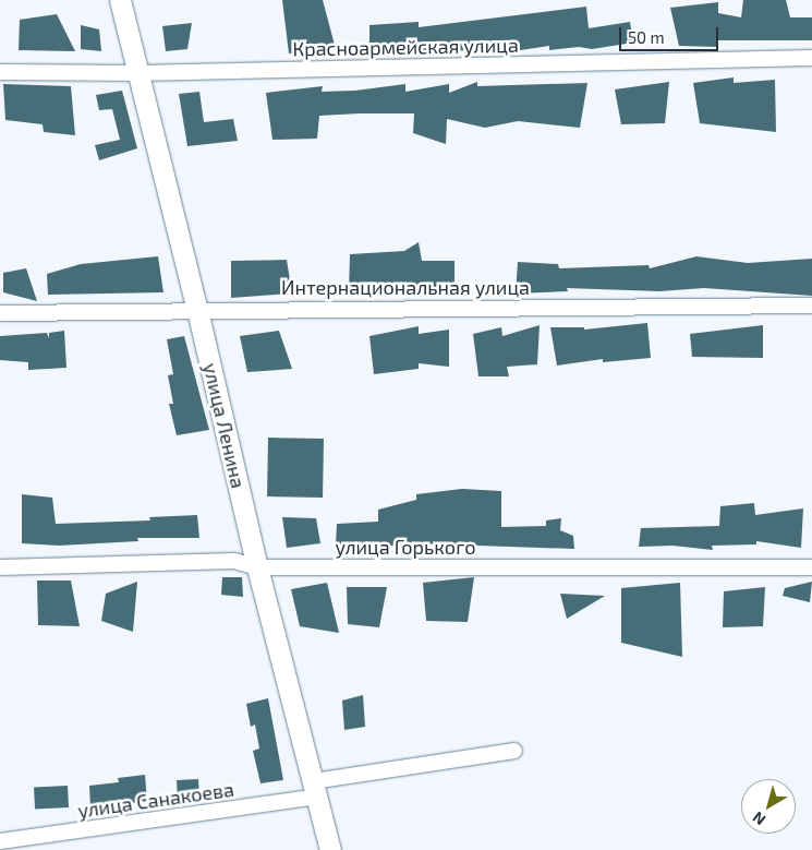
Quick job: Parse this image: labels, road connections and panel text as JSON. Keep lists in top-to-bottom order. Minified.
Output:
{"streets":{"street":["Красноармейская улица","Интернациональная улица","улица Ленина","улица Горького","улица Санакоева"]},"crossings":[["Красноармейская улица","улица Ленина"],["Интернациональная улица","улица Ленина"],["улица Ленина","улица Горького"],["улица Ленина","улица Санакоева"]],"scale_bar":"50 m","north":"bottom left"}
